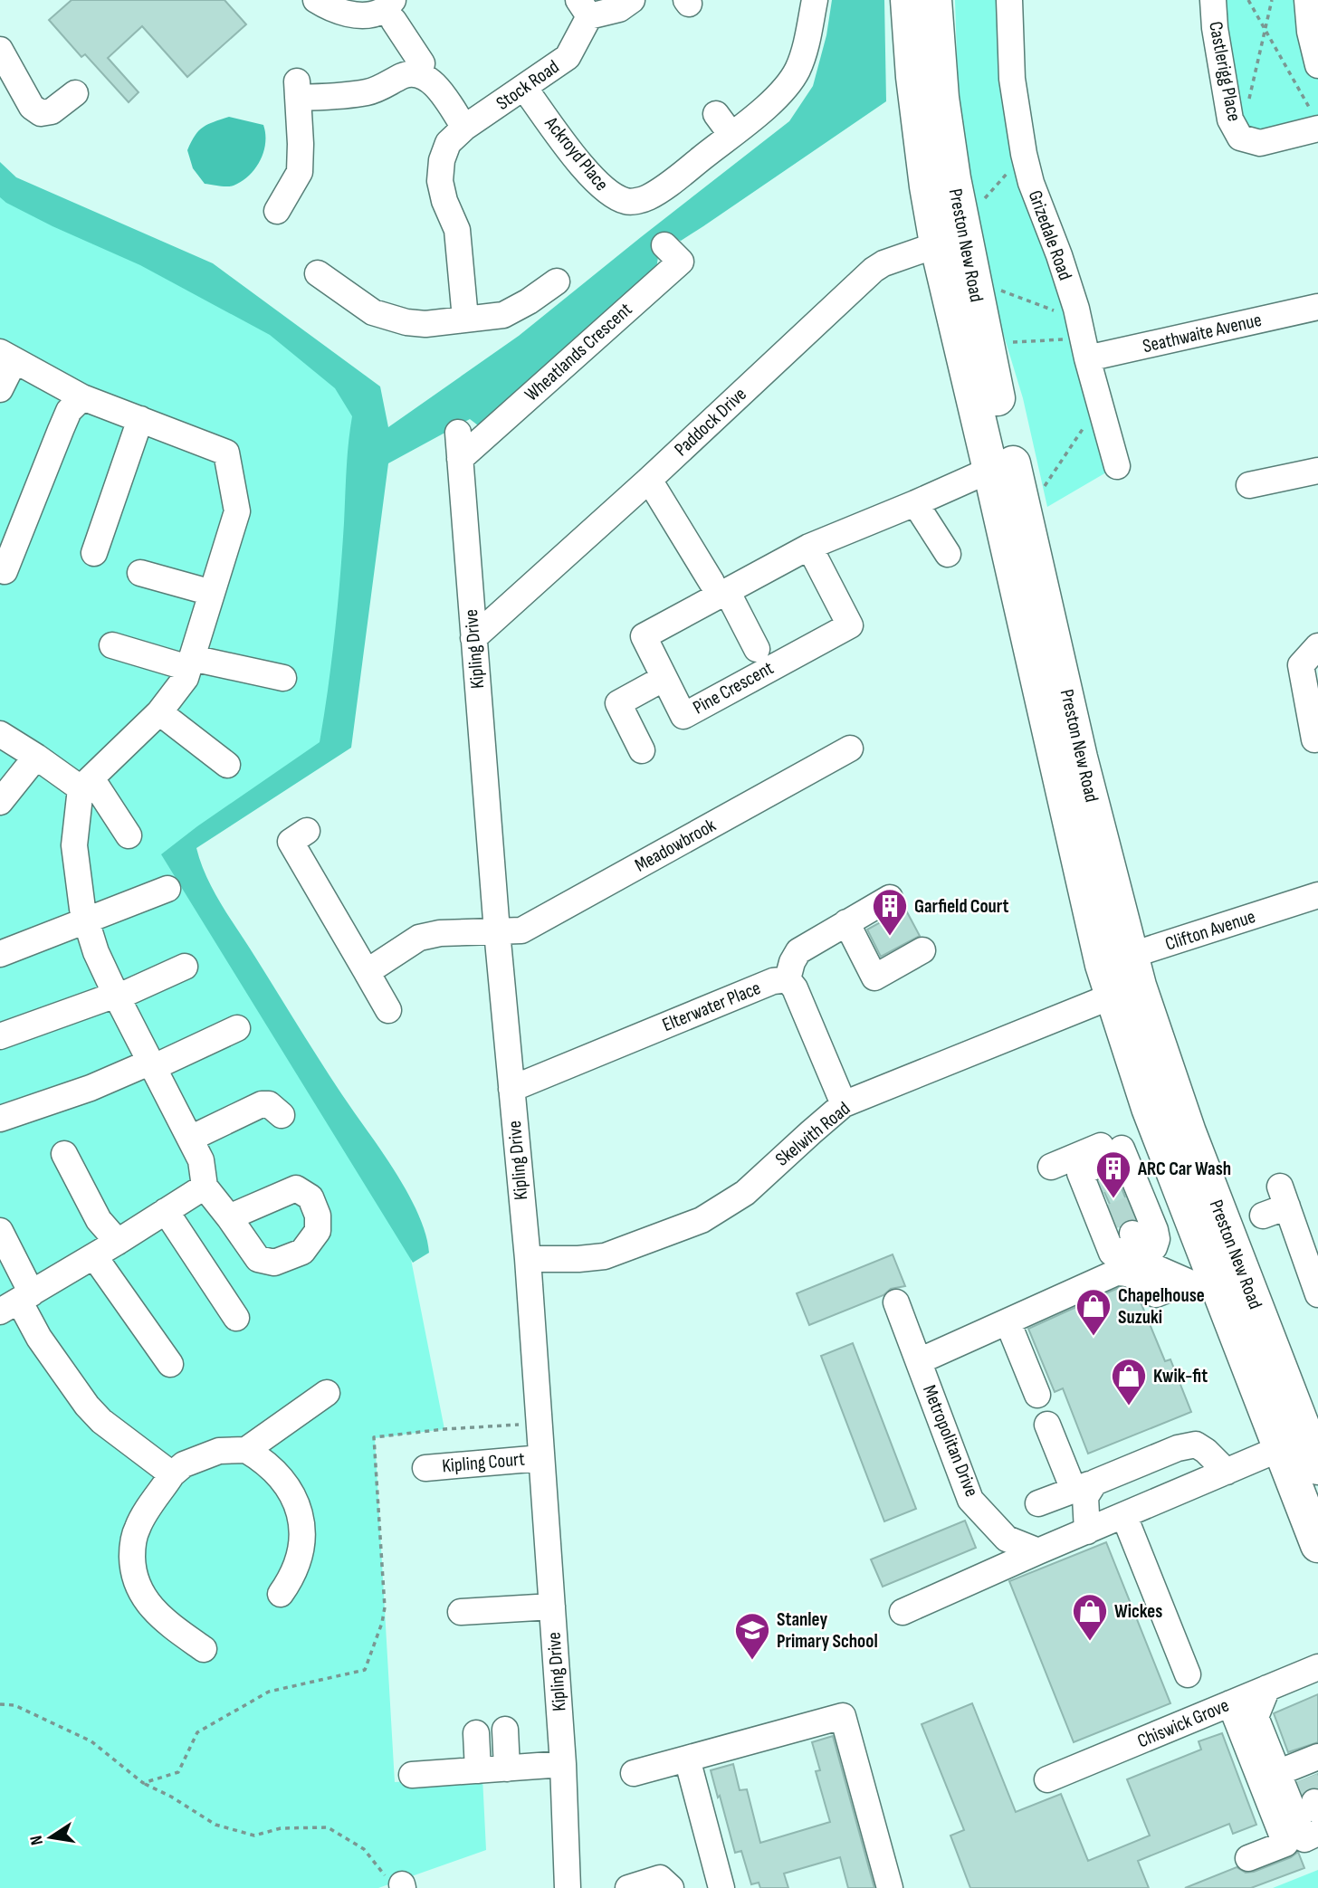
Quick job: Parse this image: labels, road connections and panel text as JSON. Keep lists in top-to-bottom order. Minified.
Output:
{"streets":{"highway":["Preston New Road"],"street":["Castlerigg Place","Stock Road","Ackroyd Place","Grizedale Road","Seathwaite Avenue","Wheatlands Crescent","Paddock Drive","Kipling Drive","Pine Crescent","Meadowbrook","Clifton Avenue","Elterwater Place","Skelwith Road","Metropolitan Drive","Kipling Court","Chiswick Grove"]},"crossings":[["Stock Road","Ackroyd Place"],["Grizedale Road","Seathwaite Avenue"],["Preston New Road","Paddock Drive"],["Preston New Road","Clifton Avenue"],["Preston New Road","Skelwith Road"],["Wheatlands Crescent","Kipling Drive"],["Paddock Drive","Kipling Drive"],["Kipling Drive","Meadowbrook"],["Kipling Drive","Elterwater Place"],["Kipling Drive","Skelwith Road"],["Kipling Drive","Kipling Court"],["Clifton Avenue","Skelwith Road"]],"places":{"building":["Garfield Court","ARC Car Wash"],"shop":["Chapelhouse Suzuki","Kwik-fit","Wickes"],"school or university":["Stanley Primary School"]},"north":"left"}
